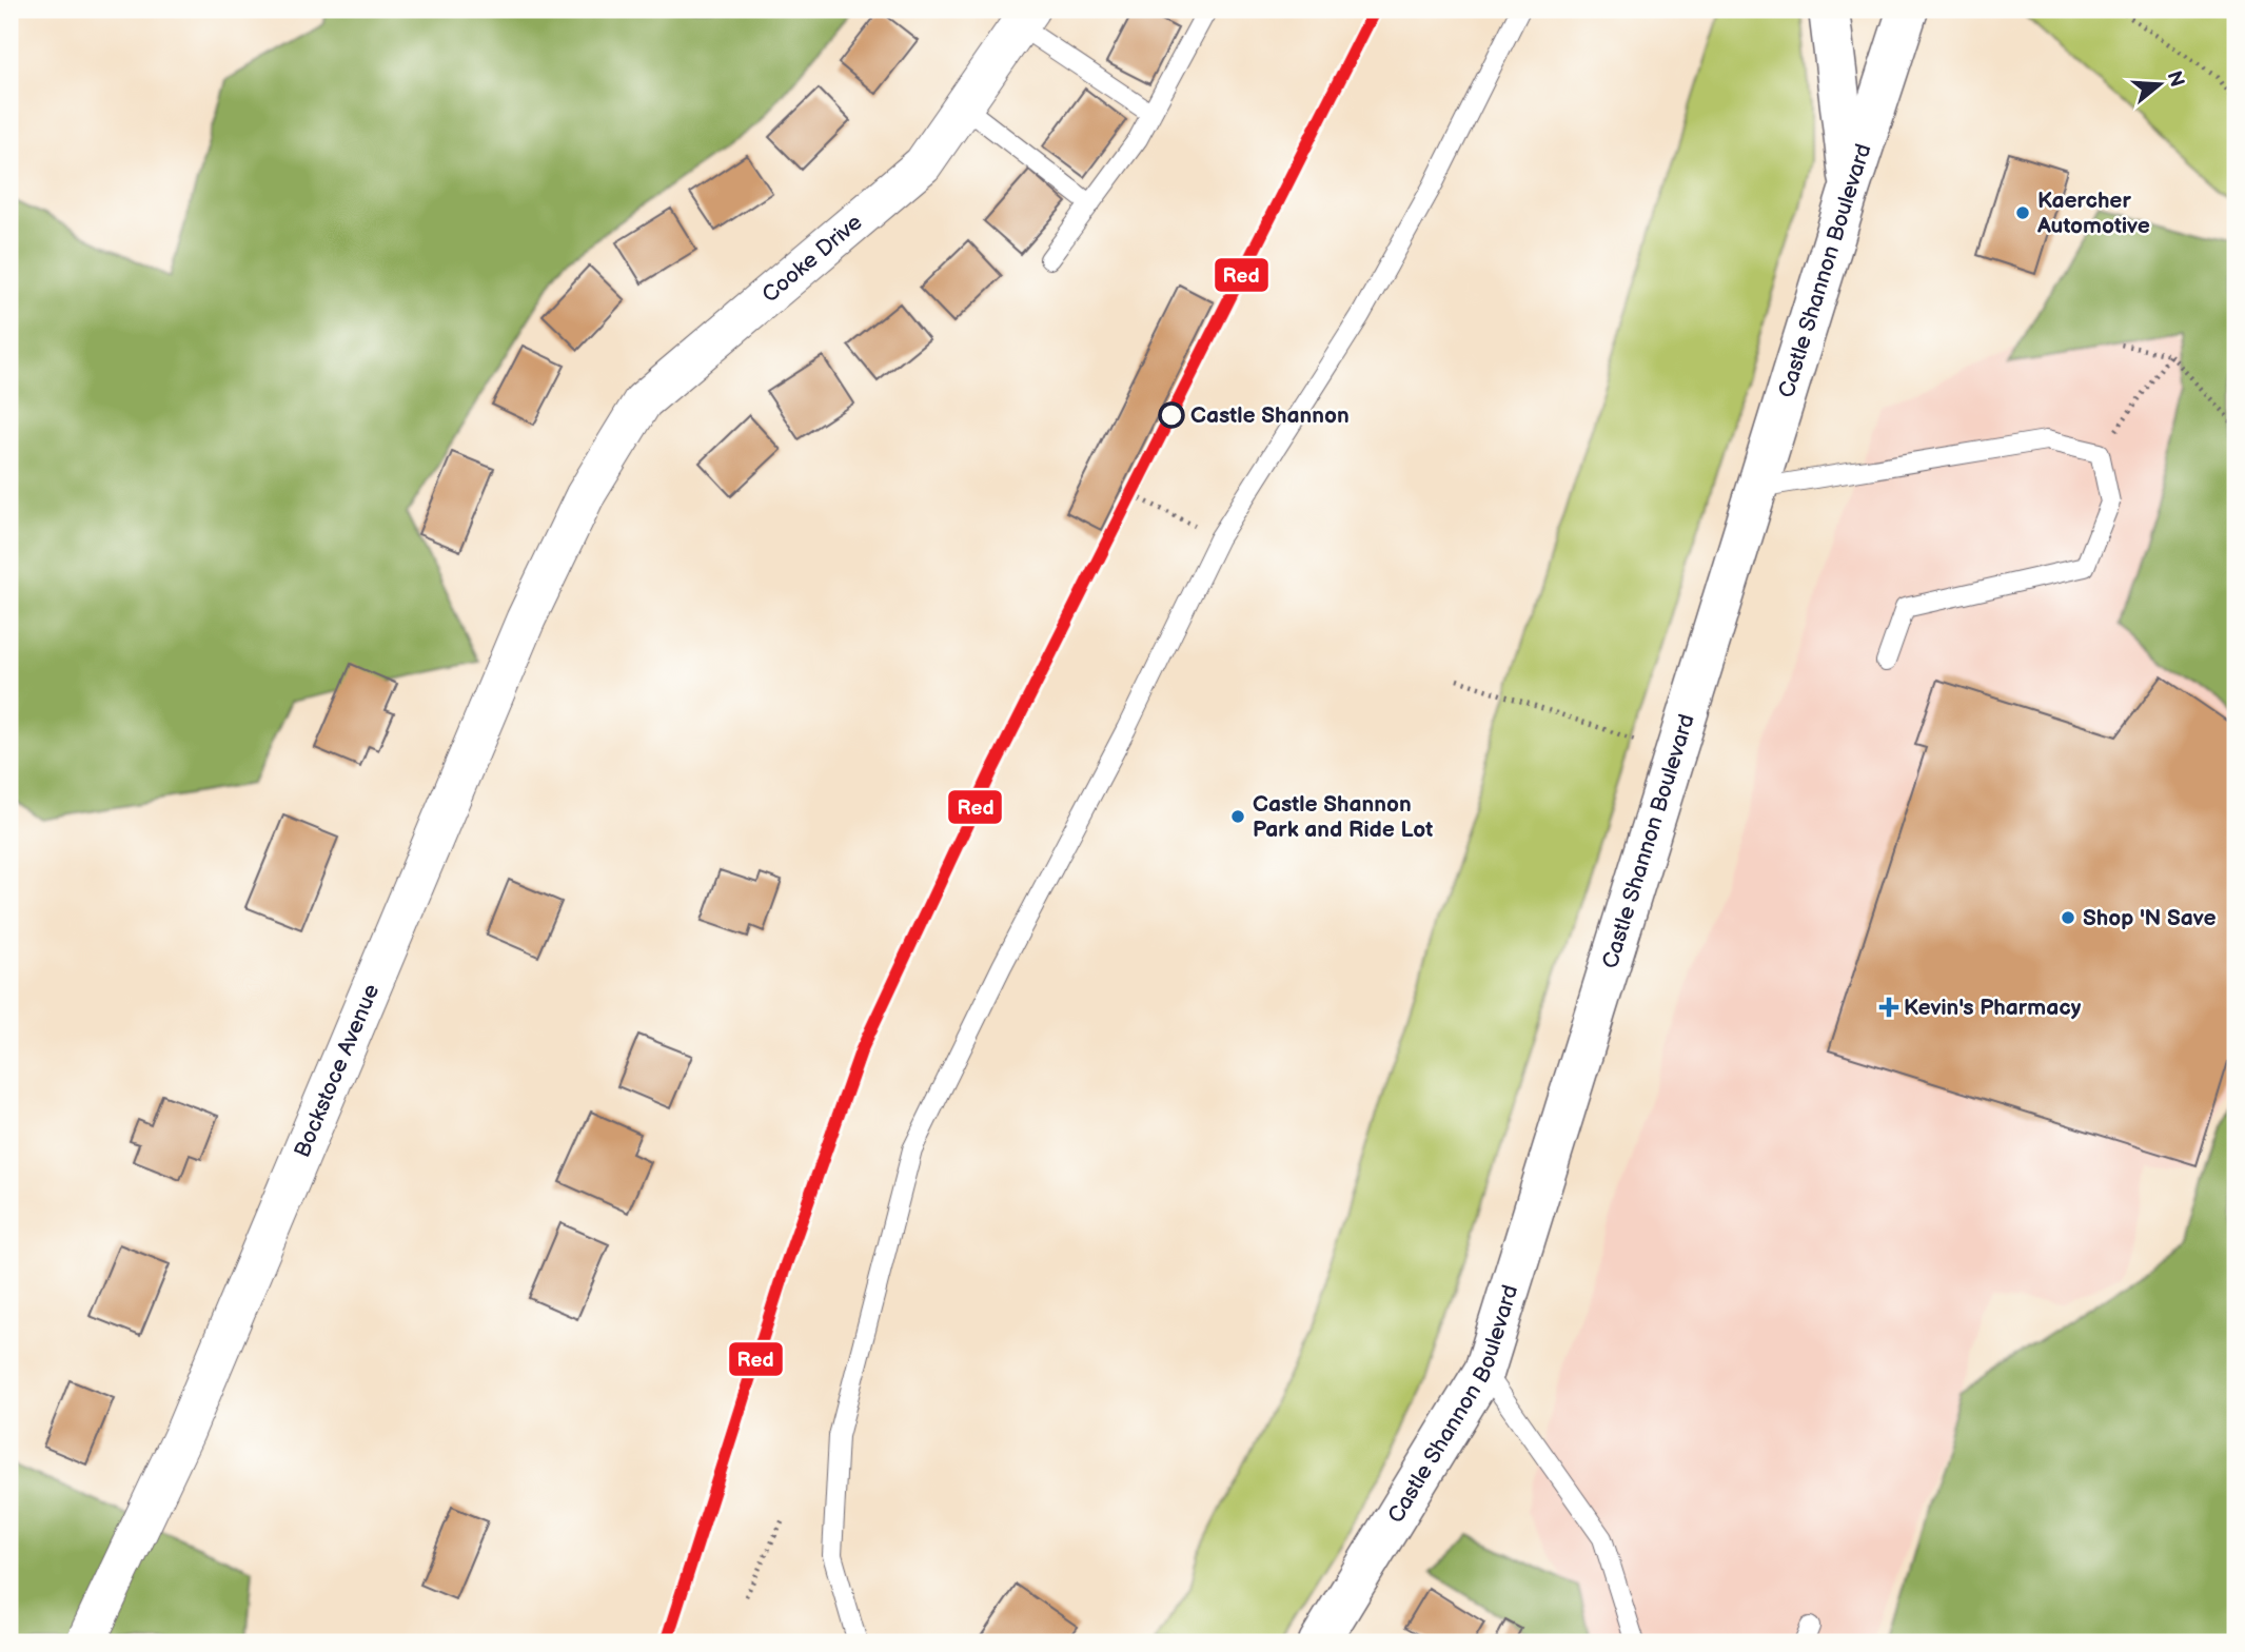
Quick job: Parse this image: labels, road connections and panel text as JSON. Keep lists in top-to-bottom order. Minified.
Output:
{"streets":{"street":["Cooke Drive","Castle Shannon Boulevard","Bockstoce Avenue"]},"crossings":[["Cooke Drive","Bockstoce Avenue"]],"places":{"other":["Kaercher Automotive","Castle Shannon","Castle Shannon Park and Ride Lot","Shop 'N Save"],"health":["Kevin's Pharmacy"]},"lines":["transit line Red"],"north":"right"}
